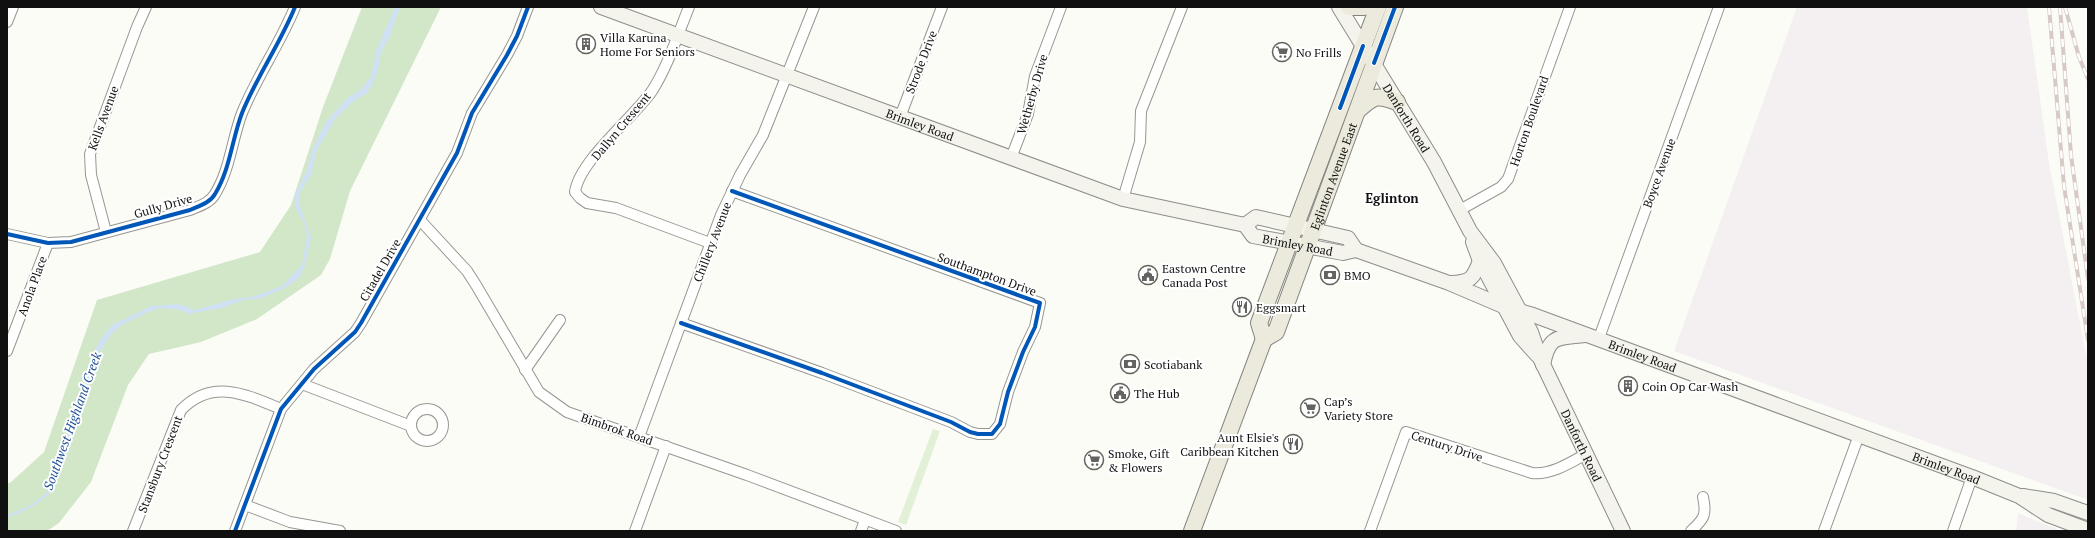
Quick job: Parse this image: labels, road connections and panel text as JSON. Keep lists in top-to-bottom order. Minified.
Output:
{"streets":{"main road":["Danforth Road","Brimley Road","Eglinton Avenue East"],"street":["Strode Drive","Wetherby Drive","Kells Avenue","Horton Boulevard","Dallyn Crescent","Boyce Avenue","Gully Drive","Chillery Avenue","Citadel Drive","Southampton Drive","Anola Place","Bimbrok Road","Century Drive","Stansbury Crescent"]},"crossings":[["Strode Drive","Brimley Road"],["Wetherby Drive","Brimley Road"],["Danforth Road","Horton Boulevard"],["Danforth Road","Brimley Road"],["Danforth Road","Eglinton Avenue East"],["Danforth Road","Century Drive"],["Kells Avenue","Gully Drive"],["Brimley Road","Dallyn Crescent"],["Brimley Road","Boyce Avenue"],["Brimley Road","Eglinton Avenue East"],["Brimley Road","Chillery Avenue"],["Dallyn Crescent","Chillery Avenue"],["Gully Drive","Anola Place"],["Chillery Avenue","Southampton Drive"],["Chillery Avenue","Bimbrok Road"],["Citadel Drive","Bimbrok Road"],["Citadel Drive","Stansbury Crescent"]],"districts":["Eglinton"],"water":["Southwest Highland Creek"],"places":{"building":["Villa Karuna Home For Seniors","Coin Op Car Wash"],"supermarket":["No Frills","Cap’s Variety Store","Smoke, Gift & Flowers"],"public building":["Eastown Centre Canada Post","The Hub"],"bank":["BMO","Scotiabank"],"restaurant":["Eggsmart","Aunt Elsie's Caribbean Kitchen"]}}
